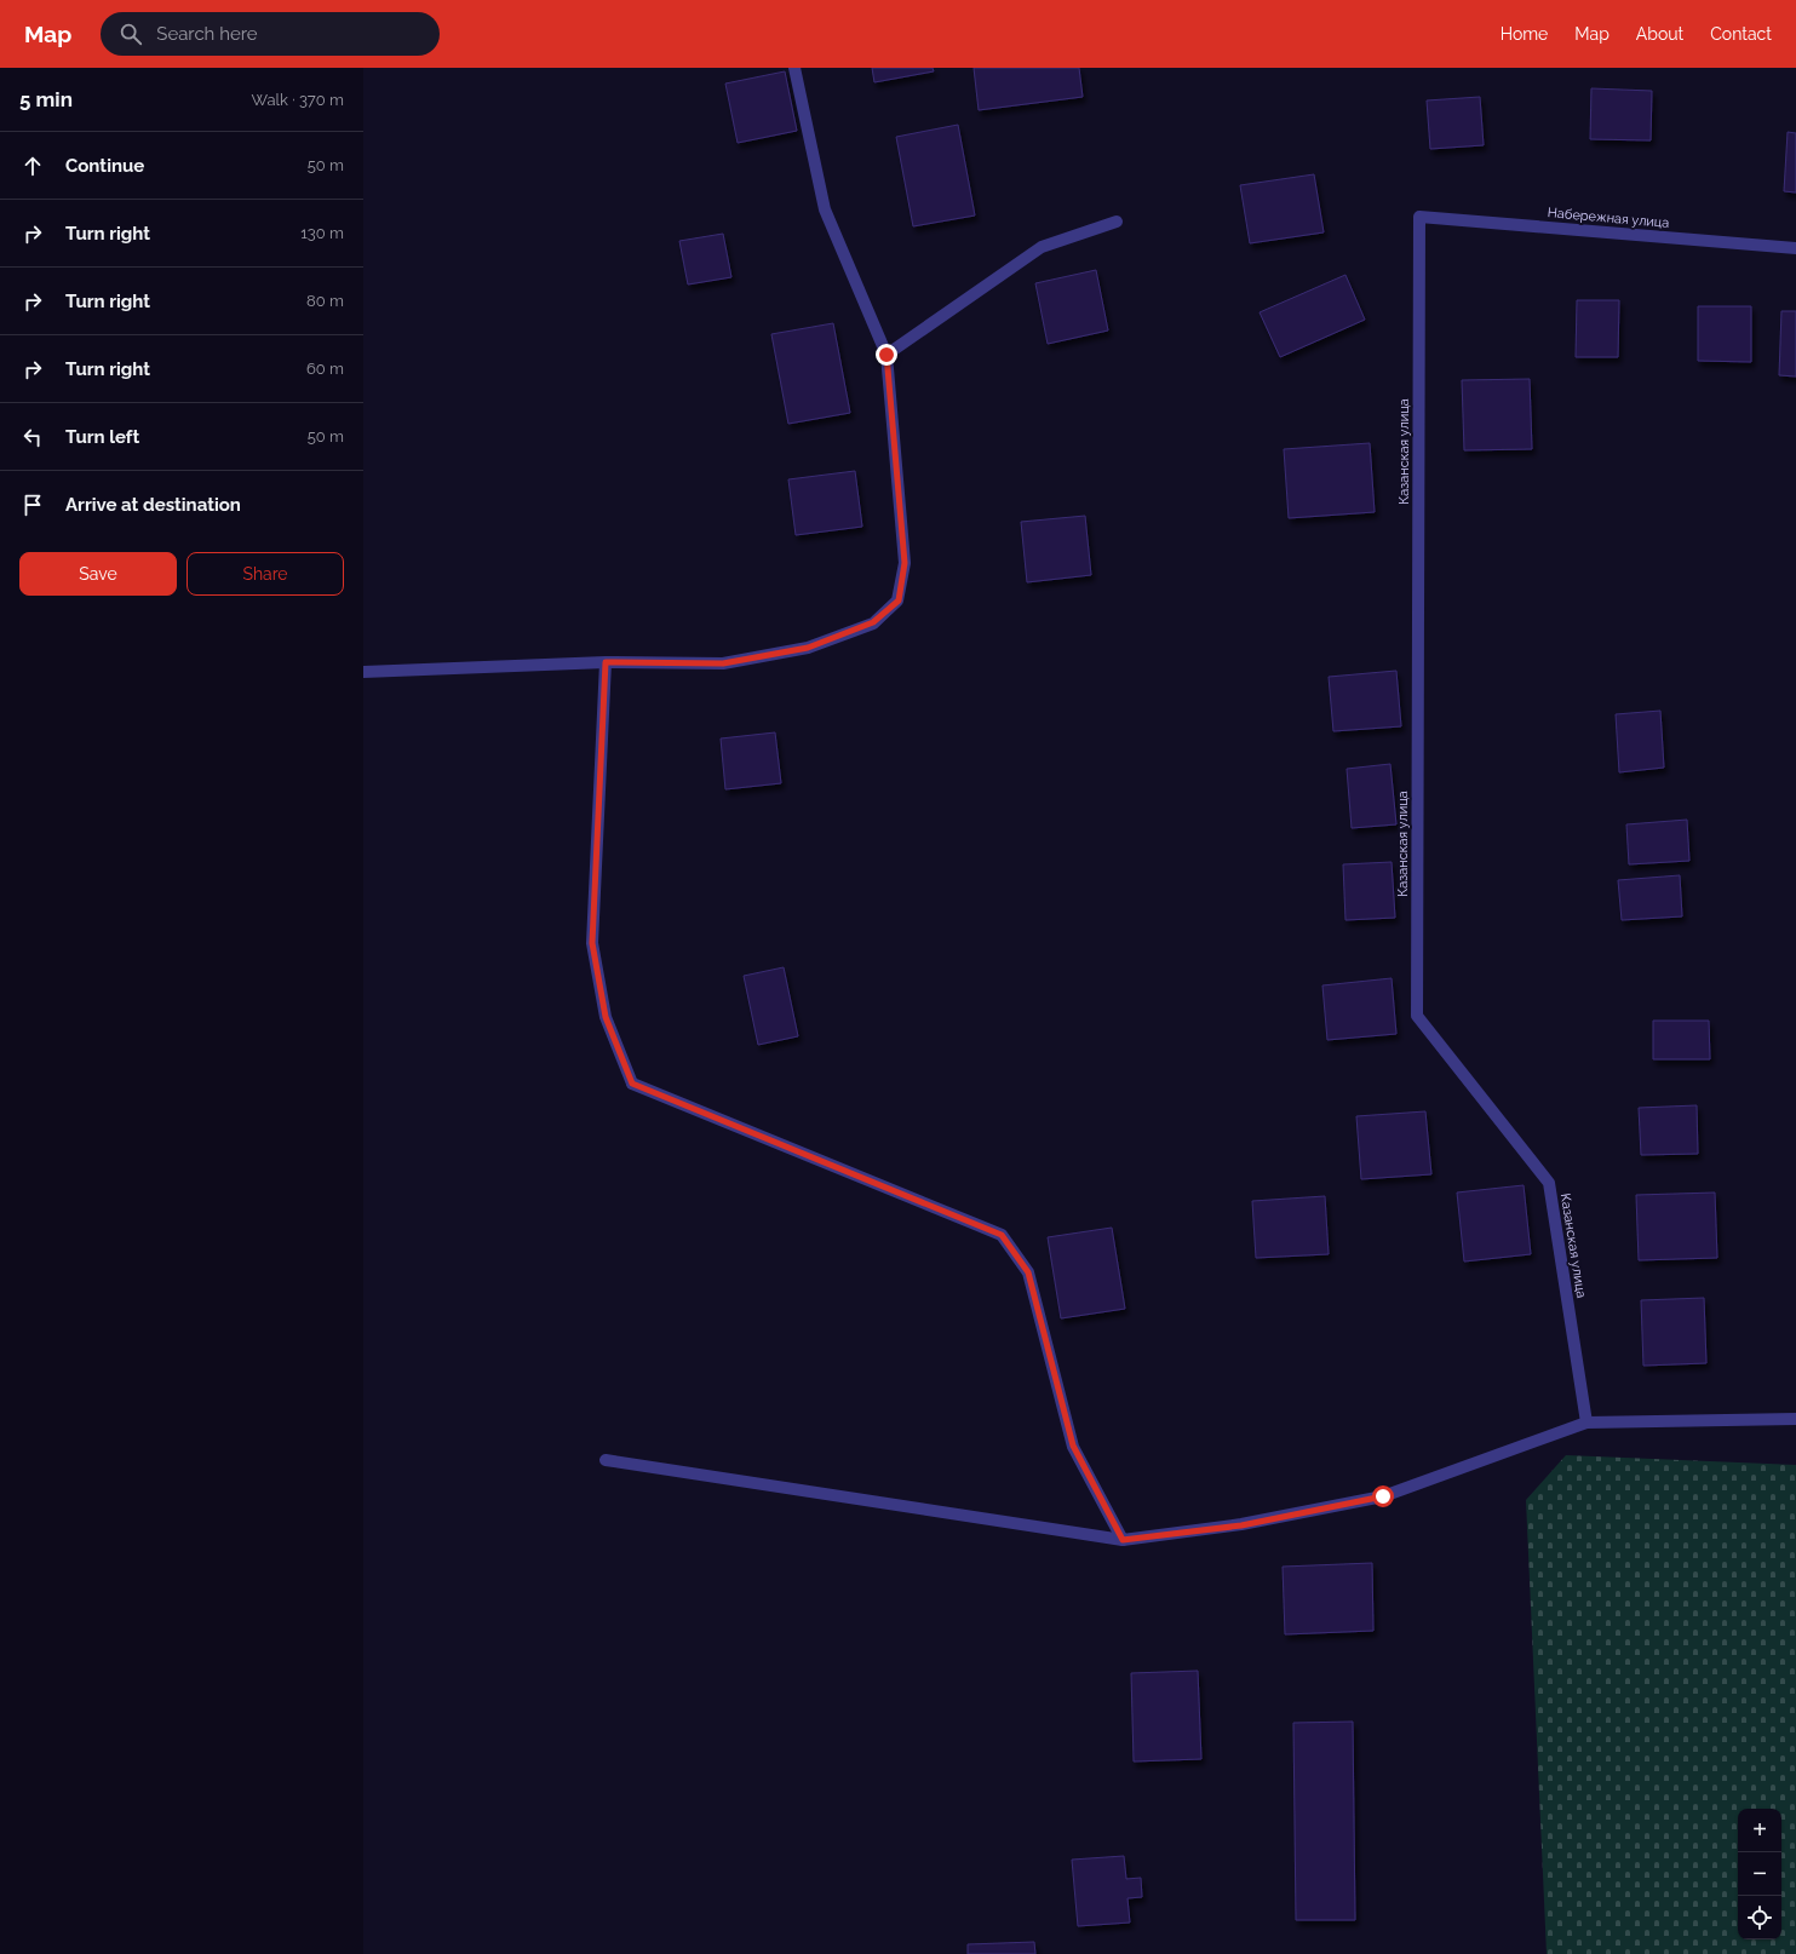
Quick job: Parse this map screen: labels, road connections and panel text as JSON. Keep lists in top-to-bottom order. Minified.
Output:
{"streets":{"street":["Набережная улица","Казанская улица"]},"crossings":[["Набережная улица","Казанская улица"]],"page":{"header":"Map","search":"Search here","nav":["Home","Map","About","Contact"],"heading":["5 min","Walk · 370 m"],"list":[["Continue","50 m"],["Turn right","130 m"],["Turn right","80 m"],["Turn right","60 m"],["Turn left","50 m"],"Arrive at destination"],"buttons":["Save","Share"],"map_buttons":["+","−"]}}
